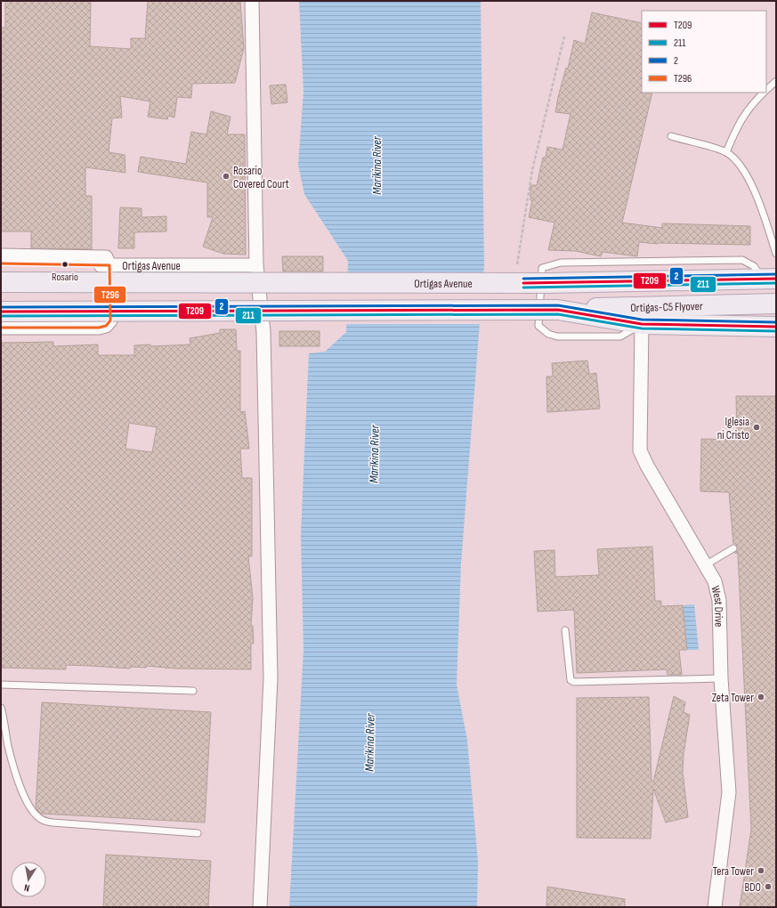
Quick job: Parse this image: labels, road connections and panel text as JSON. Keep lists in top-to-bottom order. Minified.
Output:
{"streets":{"main road":["Ortigas Avenue","Ortigas-C5 Flyover"],"street":["West Drive"]},"crossings":[["Ortigas-C5 Flyover","West Drive"]],"water":["Marikina River"],"places":["Rosario Covered Court","Rosario","Iglesia ni Cristo","Zeta Tower","Tera Tower","BDO"],"lines":["transit line T296","transit line 2","transit line T209","transit line 211"],"legend":["T209","211","2","T296"],"north":"bottom"}
